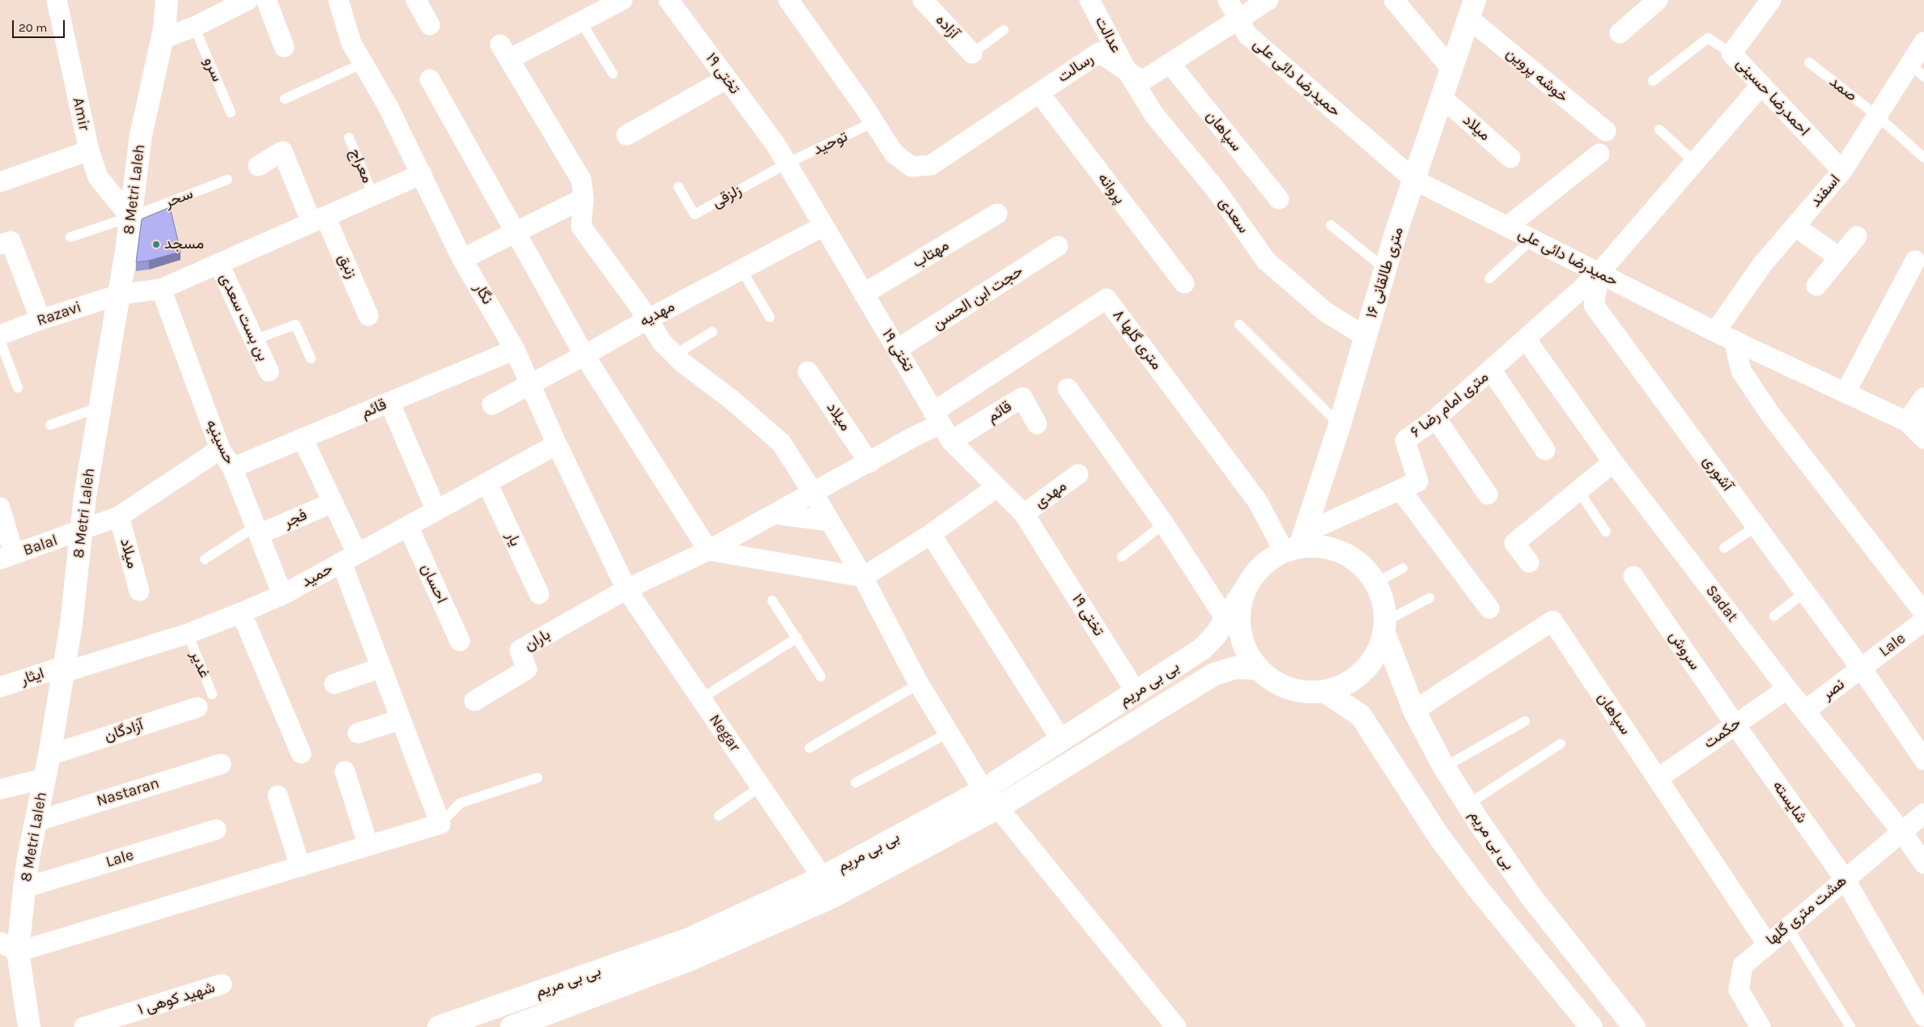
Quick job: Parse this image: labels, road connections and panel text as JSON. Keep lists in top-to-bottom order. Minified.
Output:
{"streets":{"street":["آزاده","عدالت","رسالت","تختی ۱۹","خوشه پروین","حمیدرضا دائی علی","احمدرضا حسینی","Amir","میلاد","سپاهان","پروانه","8 Metri Laleh","اسفند","سعدی","مهتاب","زنبق","۱۶ متری طالقانی","نگار","حجت ابن الحسن","Razavi","مهدیه","بن بست سعدی","۸ متری گلها","۶ متری امام رضا","قائم","حسینیه","آشوری","مهدی","فجر","یار","Balal","حمید","احسان","Sadat","باران","Lale","سروش","ایثار","بی بی مریم","نصر","آزادگان","Negar","حکمت","Nastaran","شایسته","هشت متری گلها","شهید کوهی ۱"],"lane":["سرو","صمد","توحید","معراج","زلزقی","سحر","غدیر"]},"crossings":[["عدالت","رسالت"],["عدالت","سعدی"],["رسالت","حمیدرضا دائی علی"],["رسالت","سپاهان"],["رسالت","توحید"],["رسالت","پروانه"],["رسالت","سعدی"],["تختی ۱۹","توحید"],["تختی ۱۹","زلزقی"],["تختی ۱۹","مهتاب"],["تختی ۱۹","حجت ابن الحسن"],["تختی ۱۹","مهدیه"],["تختی ۱۹","۸ متری گلها"],["تختی ۱۹","قائم"],["تختی ۱۹","مهدی"],["تختی ۱۹","بی بی مریم"],["خوشه پروین","۱۶ متری طالقانی"],["حمیدرضا دائی علی","اسفند"],["حمیدرضا دائی علی","۱۶ متری طالقانی"],["حمیدرضا دائی علی","۶ متری امام رضا"],["حمیدرضا دائی علی","آشوری"],["صمد","اسفند"],["احمدرضا حسینی","اسفند"],["احمدرضا حسینی","۶ متری امام رضا"],["Amir","8 Metri Laleh"],["Amir","سحر"],["میلاد","۱۶ متری طالقانی"],["میلاد","Balal"],["سپاهان","بی بی مریم"],["سپاهان","حکمت"],["سپاهان","هشت متری گلها"],["توحید","زلزقی"],["معراج","Razavi"],["8 Metri Laleh","سحر"],["8 Metri Laleh","Razavi"],["8 Metri Laleh","Balal"],["8 Metri Laleh","حمید"],["8 Metri Laleh","Lale"],["8 Metri Laleh","ایثار"],["8 Metri Laleh","آزادگان"],["8 Metri Laleh","Nastaran"],["سعدی","۱۶ متری طالقانی"],["زنبق","Razavi"],["۱۶ متری طالقانی","۸ متری گلها"],["۱۶ متری طالقانی","۶ متری امام رضا"],["۱۶ متری طالقانی","بی بی مریم"],["نگار","Razavi"],["نگار","مهدیه"],["نگار","قائم"],["نگار","حمید"],["نگار","باران"],["نگار","Negar"],["Razavi","بن بست سعدی"],["Razavi","حسینیه"],["۸ متری گلها","۶ متری امام رضا"],["۸ متری گلها","بی بی مریم"],["۶ متری امام رضا","آشوری"],["۶ متری امام رضا","Sadat"],["۶ متری امام رضا","بی بی مریم"],["قائم","حسینیه"],["حسینیه","فجر"],["حسینیه","Balal"],["حسینیه","حمید"],["آشوری","Lale"],["آشوری","نصر"],["یار","حمید"],["حمید","احسان"],["حمید","غدیر"],["حمید","ایثار"],["Sadat","نصر"],["Sadat","حکمت"],["Sadat","هشت متری گلها"],["باران","Negar"],["Lale","نصر"],["سروش","حکمت"],["سروش","شایسته"],["غدیر","آزادگان"],["بی بی مریم","Negar"],["حکمت","شایسته"],["شایسته","هشت متری گلها"]],"places":["مسجد"],"scale_bar":"20 m"}
